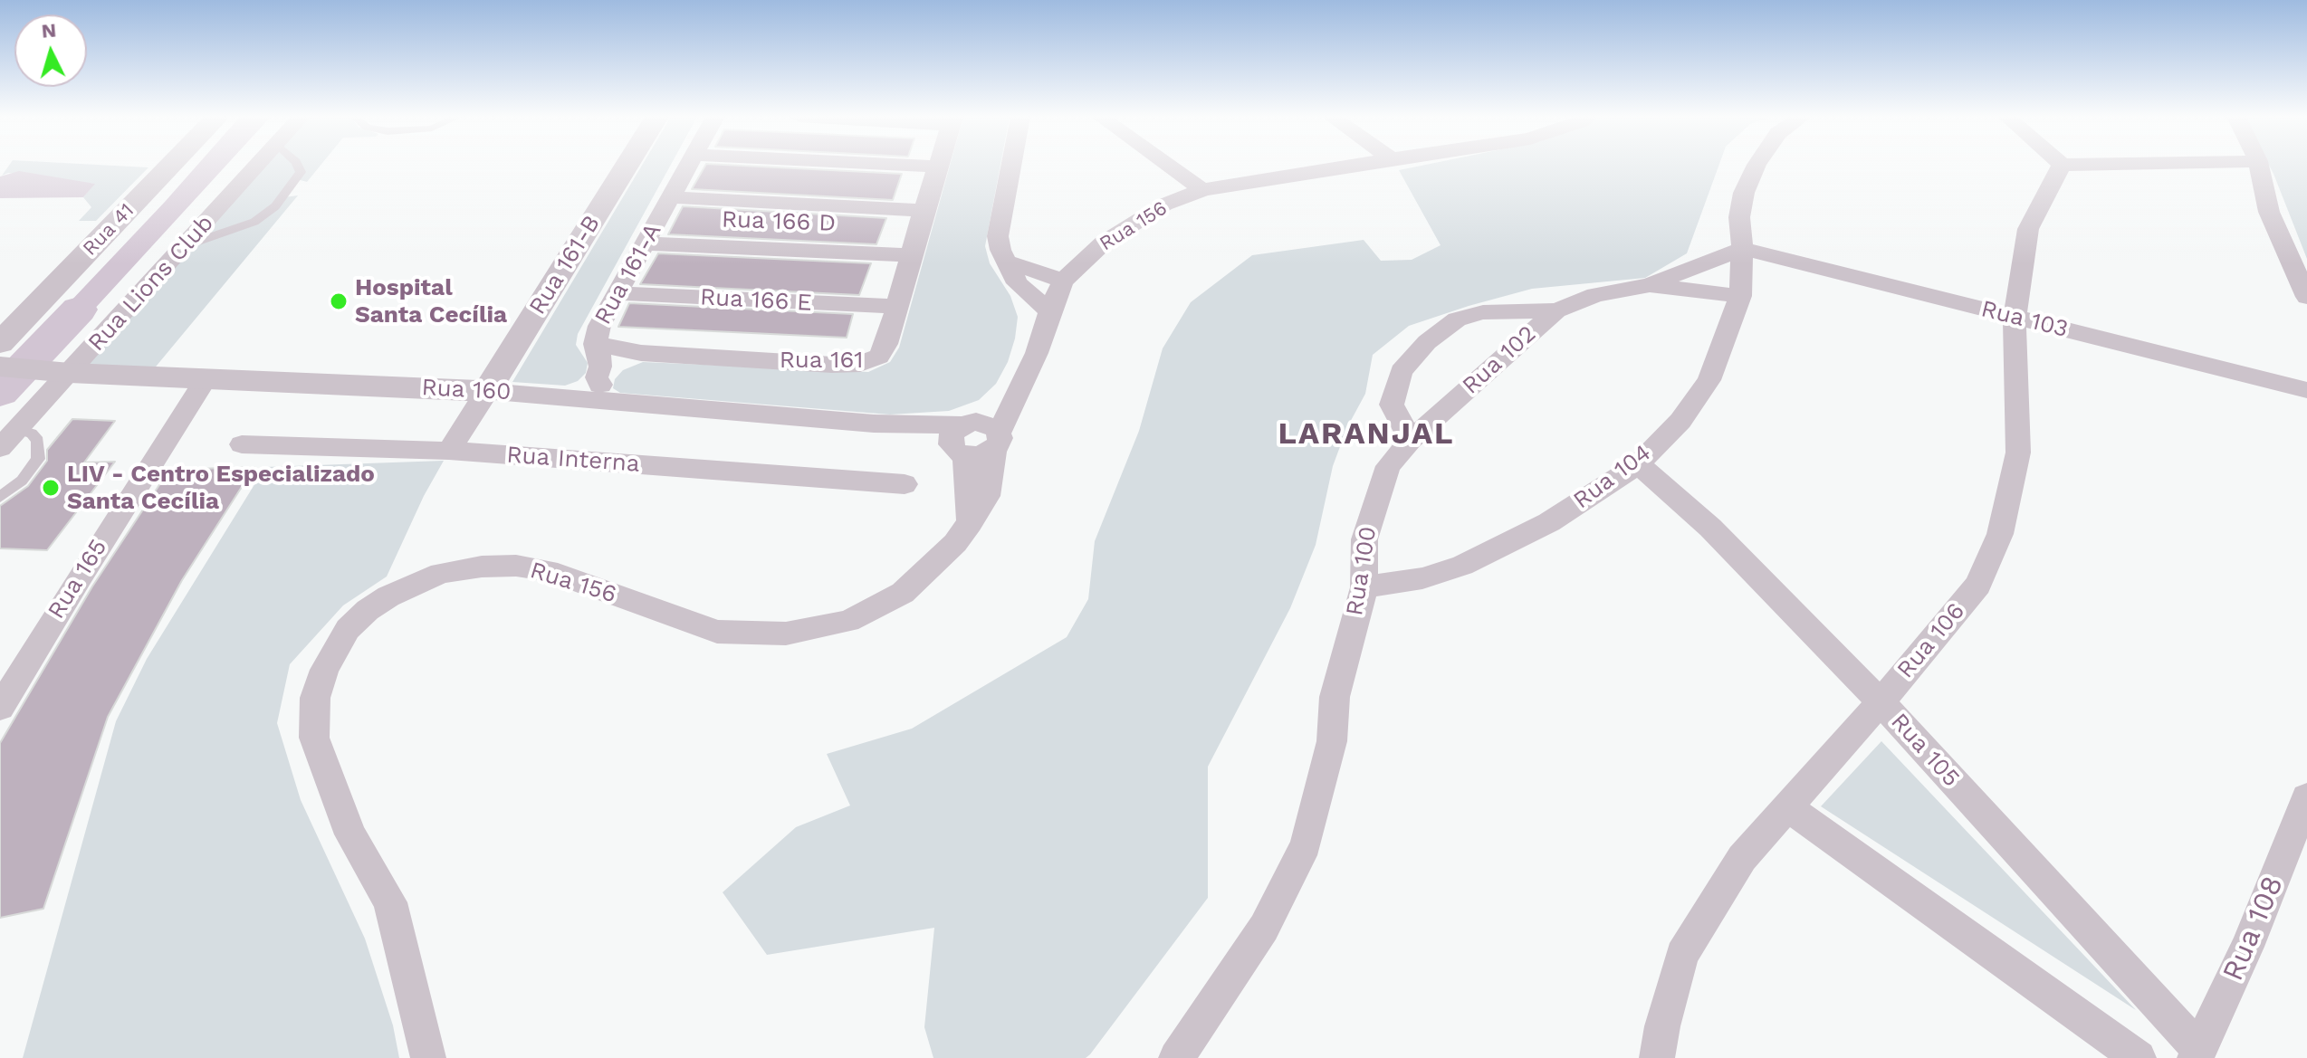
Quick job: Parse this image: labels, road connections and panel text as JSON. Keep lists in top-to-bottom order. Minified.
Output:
{"streets":{"street":["Rua 166 D","Rua 156","Rua 41","Rua 161-B","Rua 161-A","Rua Lions Club","Rua 166 E","Rua 103","Rua 161","Rua 102","Rua 160","Rua Interna","Rua 104","Rua 100","Rua 165","Rua 106","Rua 105","Rua 108"]},"crossings":[["Rua 166 D","Rua 161-A"],["Rua 166 D","Rua 161"],["Rua 156","Rua 160"],["Rua 161-B","Rua 160"],["Rua 161-B","Rua Interna"],["Rua 161-A","Rua 166 E"],["Rua 161-A","Rua 161"],["Rua 161-A","Rua 160"],["Rua Lions Club","Rua 160"],["Rua 166 E","Rua 161"],["Rua 103","Rua 104"],["Rua 103","Rua 106"],["Rua 102","Rua 100"],["Rua 160","Rua 165"],["Rua 104","Rua 100"],["Rua 104","Rua 105"],["Rua 106","Rua 105"],["Rua 105","Rua 108"]],"districts":["LARANJAL"],"places":["Hospital Santa Cecília","LIV - Centro Especializado Santa Cecília"],"north":"top"}
